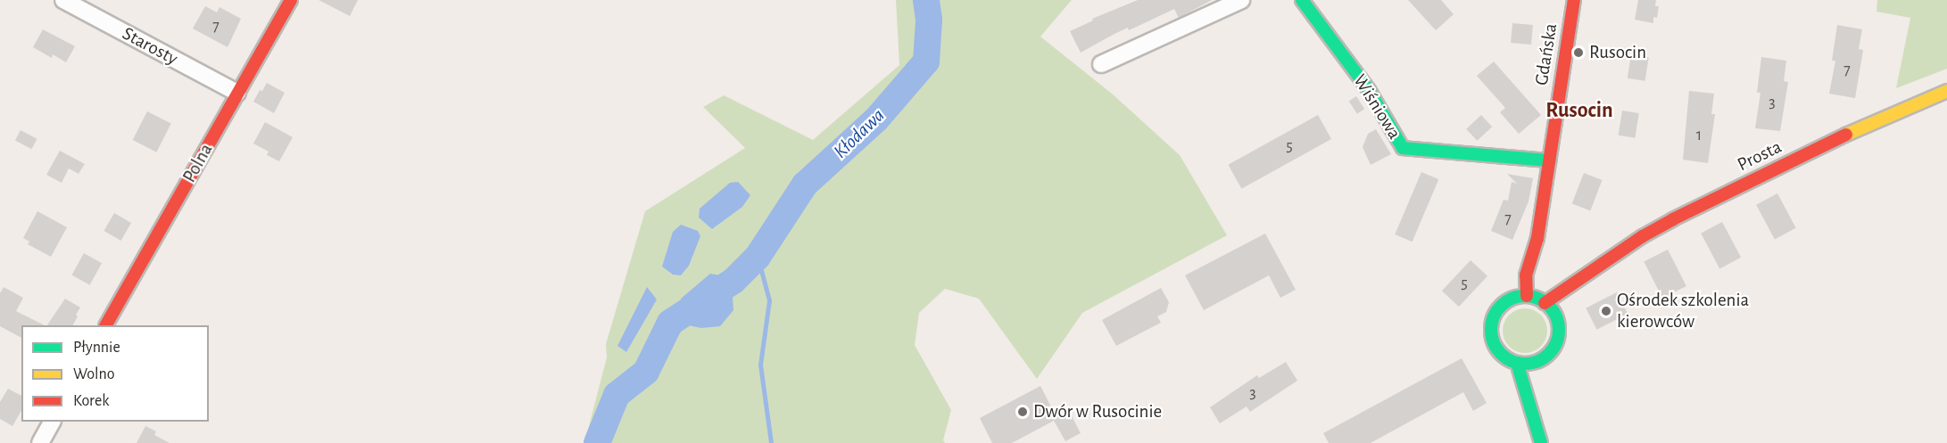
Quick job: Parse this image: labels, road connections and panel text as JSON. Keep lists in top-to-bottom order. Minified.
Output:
{"streets":{"street":["Starosty","Gdańska","Wiśniowa","Prosta","Polna"]},"crossings":[["Starosty","Polna"],["Gdańska","Wiśniowa"],["Gdańska","Prosta"]],"districts":["Rusocin"],"water":["Kłodawa"],"places":["Rusocin","Ośrodek szkolenia kierowców","Dwór w Rusocinie"],"house_numbers":["7","7","3","1","5","7","5","3"],"legend":["Płynnie","Wolno","Korek"]}
